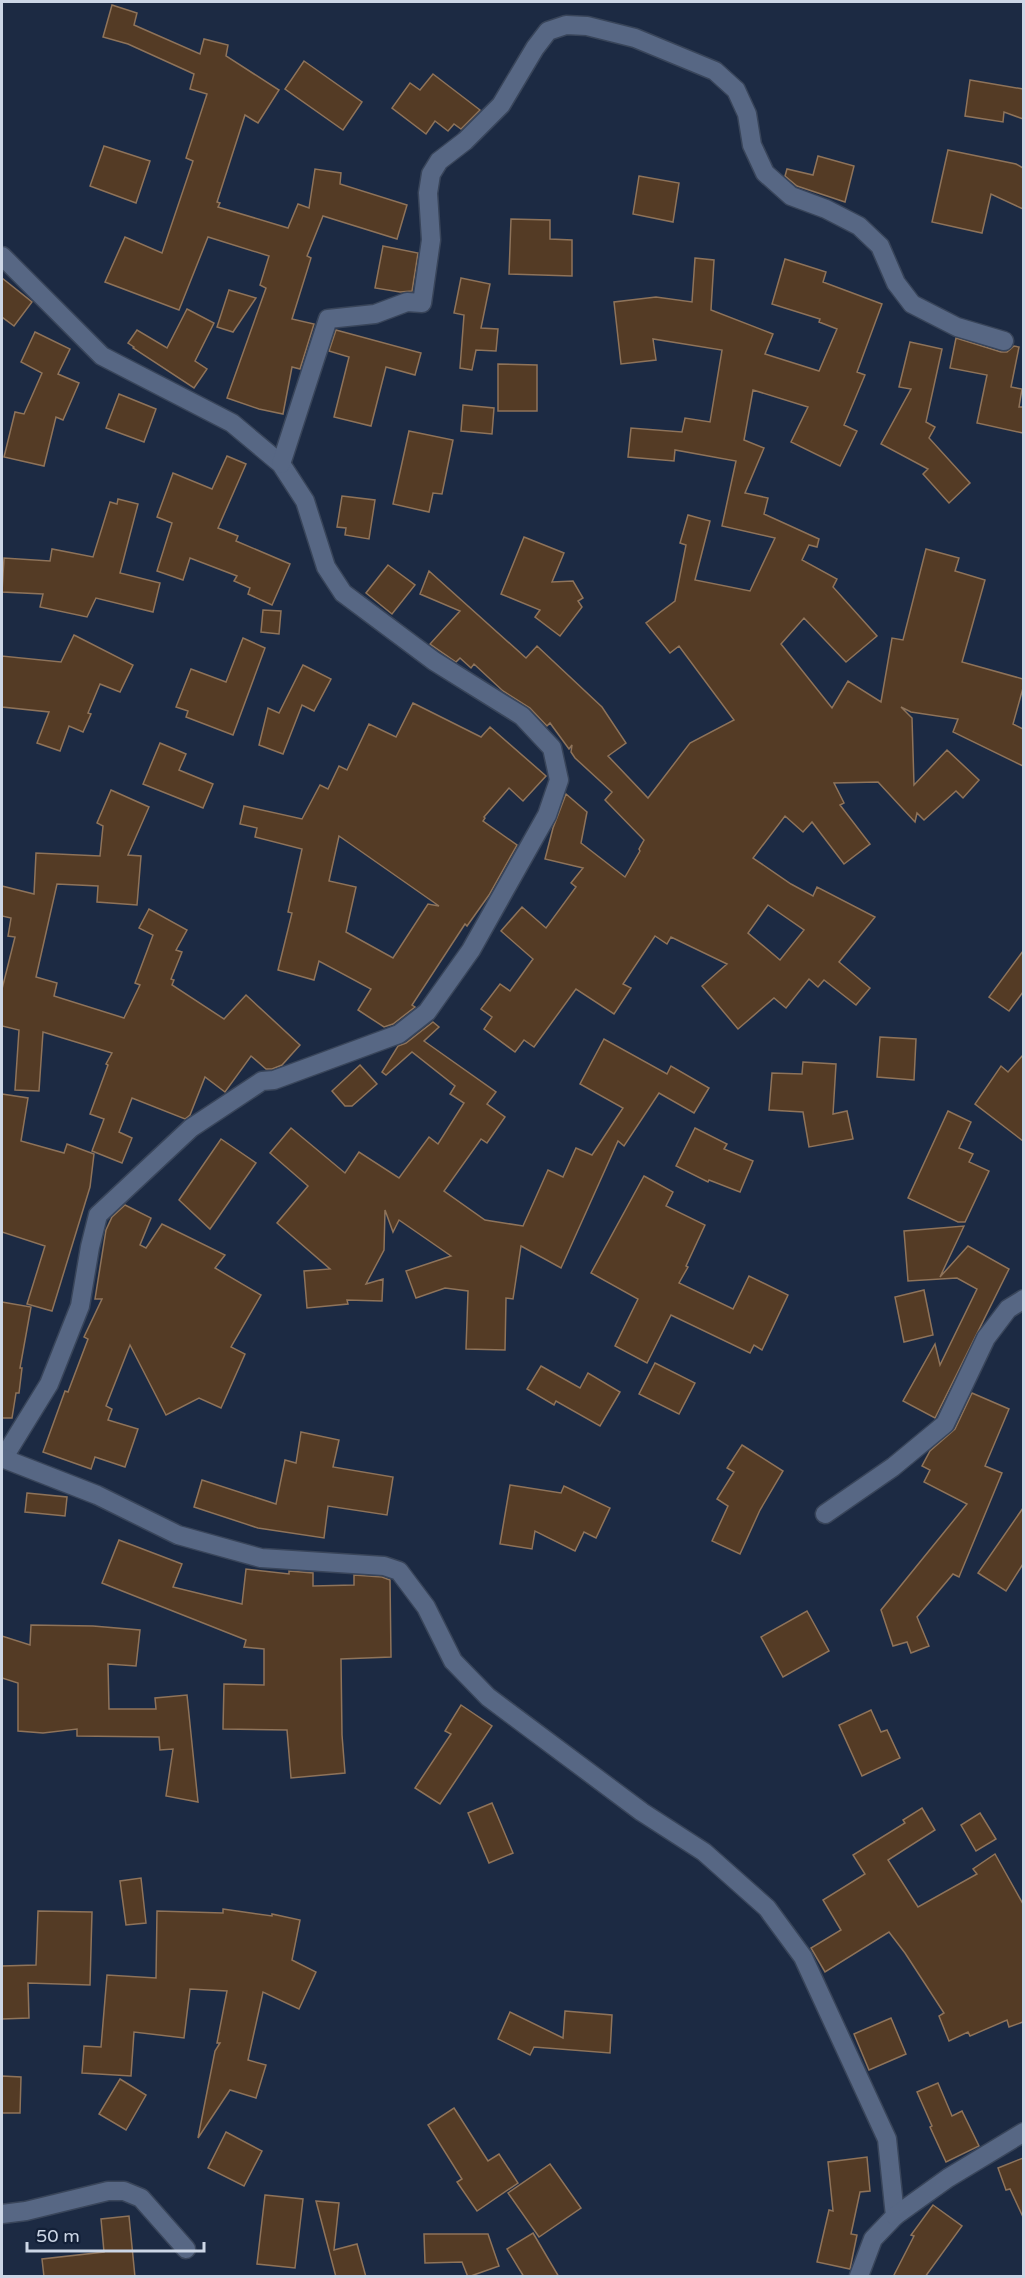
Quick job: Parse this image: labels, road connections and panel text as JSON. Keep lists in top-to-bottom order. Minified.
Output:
{"scale_bar":"50 m"}
